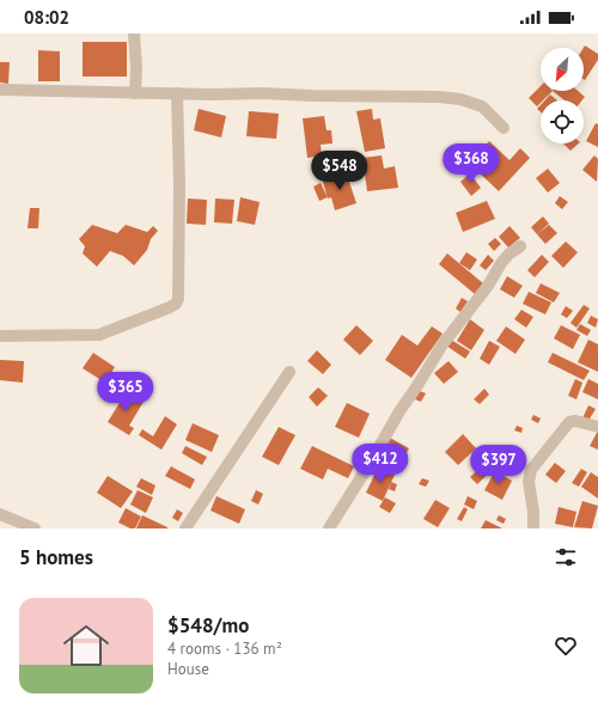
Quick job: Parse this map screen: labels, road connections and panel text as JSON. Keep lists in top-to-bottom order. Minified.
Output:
{"north":"bottom left","page":{"status":"08:02","price":["$368","$548","$365","$412","$397"],"heading":"5 homes","list":[{"name":"$548/mo","note":"4 rooms · 136 m² · House"}]}}
